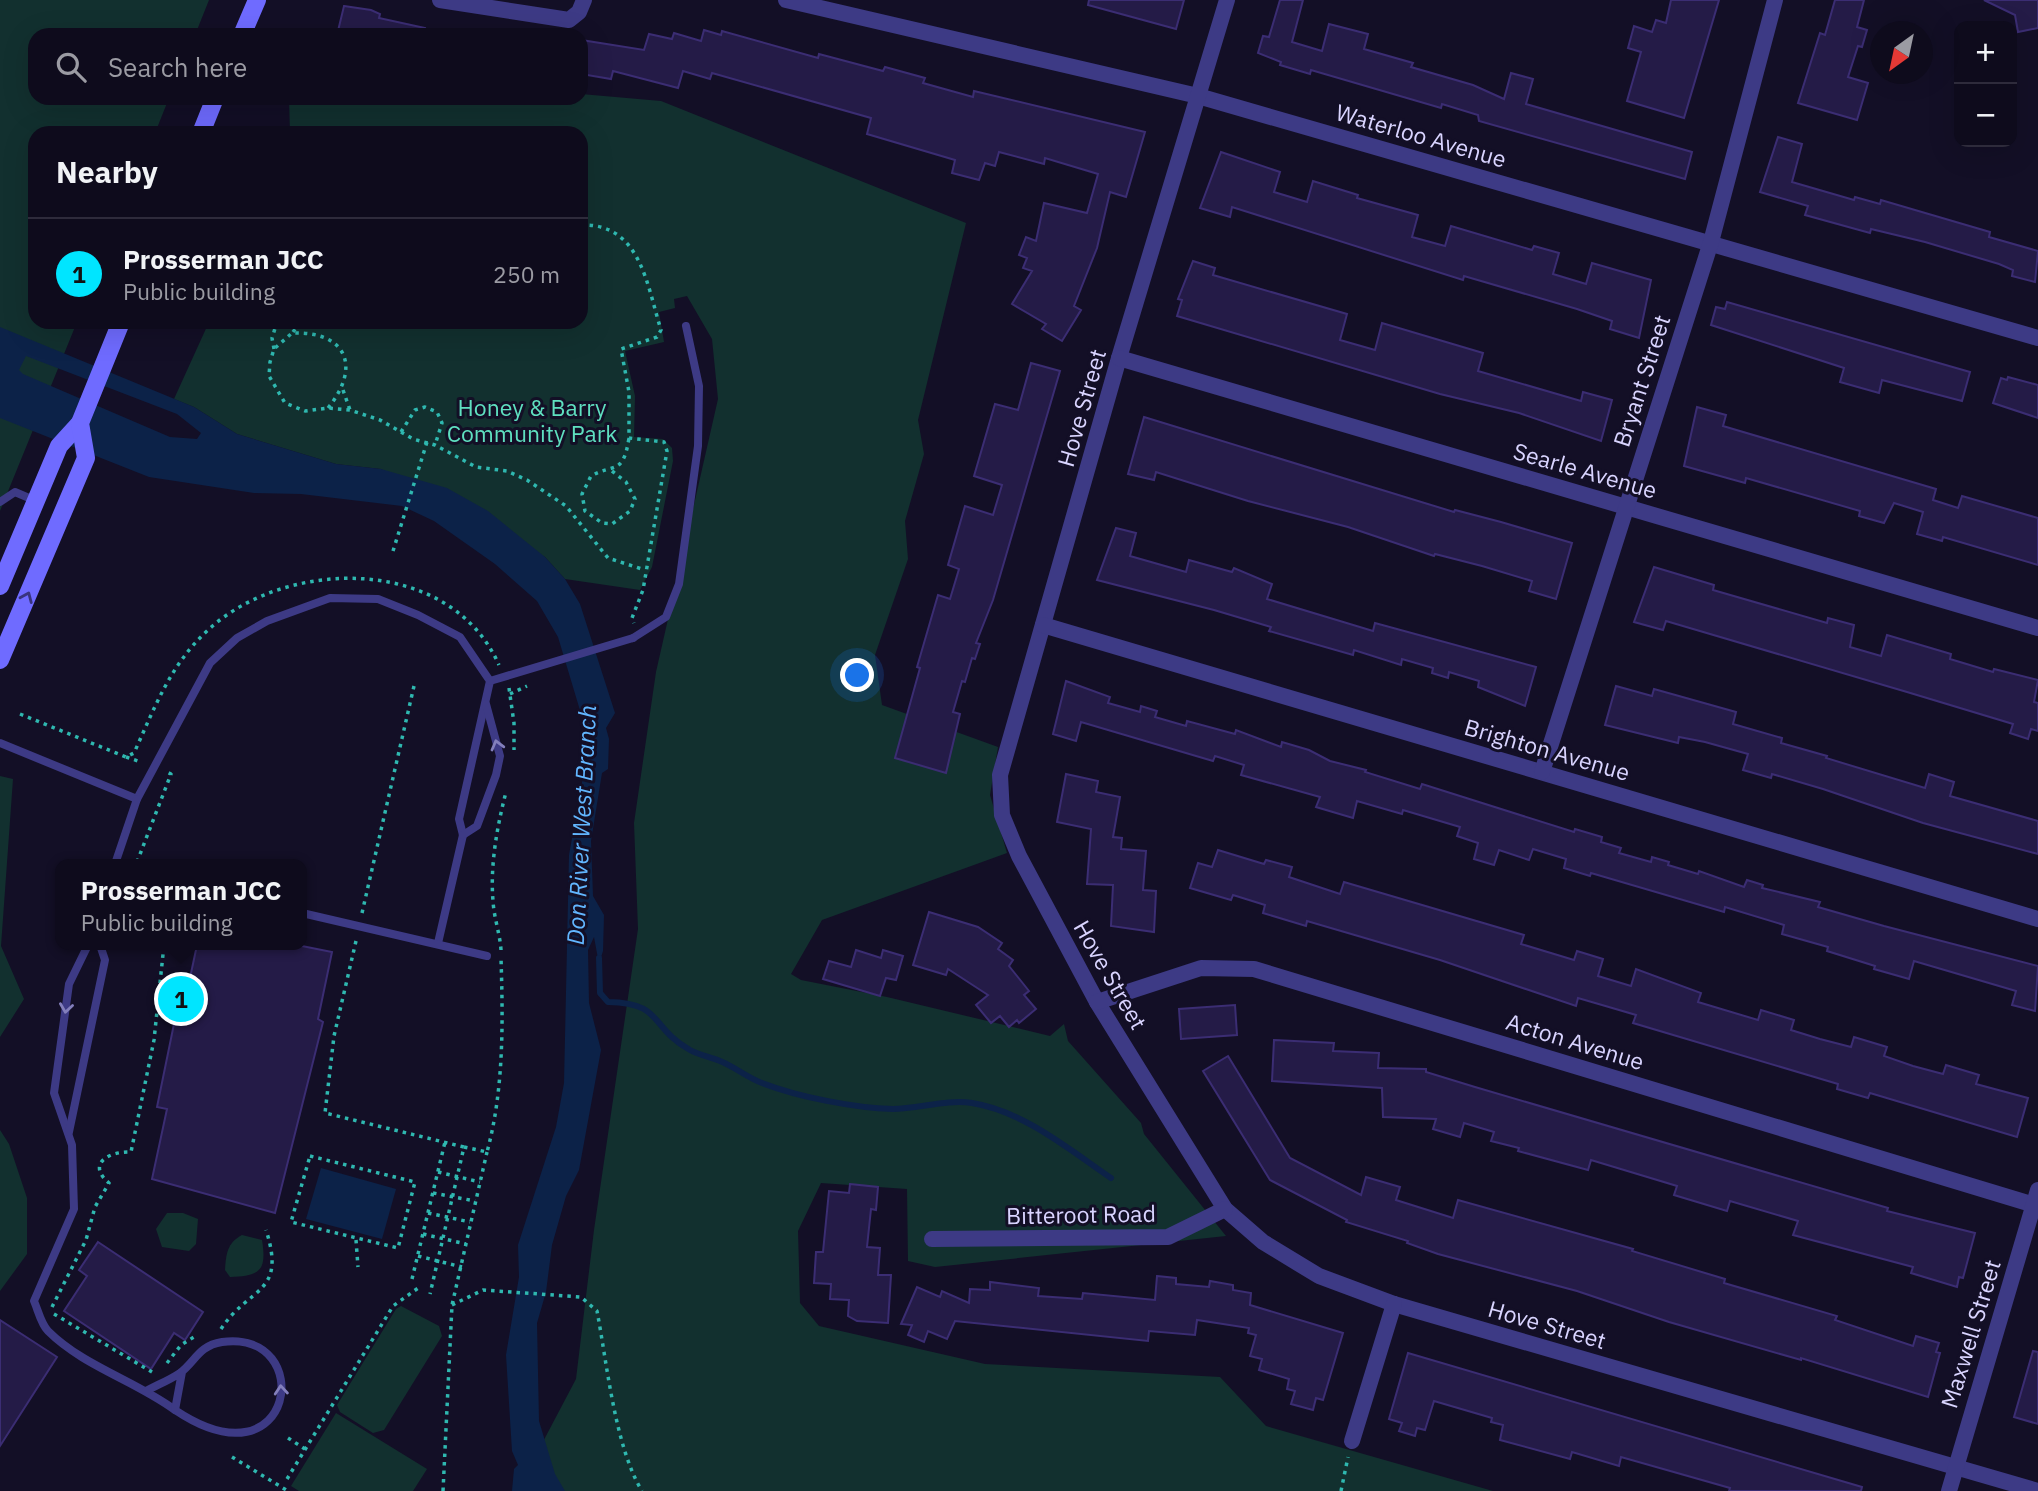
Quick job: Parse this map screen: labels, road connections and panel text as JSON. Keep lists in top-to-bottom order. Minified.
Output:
{"streets":{"street":["Waterloo Avenue","Bryant Street","Hove Street","Searle Avenue","Brighton Avenue","Acton Avenue","Bitteroot Road","Maxwell Street"]},"crossings":[["Waterloo Avenue","Bryant Street"],["Waterloo Avenue","Hove Street"],["Bryant Street","Searle Avenue"],["Bryant Street","Brighton Avenue"],["Hove Street","Searle Avenue"],["Hove Street","Brighton Avenue"],["Hove Street","Acton Avenue"],["Hove Street","Bitteroot Road"],["Hove Street","Maxwell Street"],["Acton Avenue","Maxwell Street"]],"water":["Don River West Branch"],"parks":["Honey & Barry Community Park"],"north":"bottom left","page":{"map_buttons":["+","−"],"search":"Search here","heading":"Nearby","list":[{"mark":"1","name":"Prosserman JCC","note":"Public building","value":"250 m"}],"popup":["Prosserman JCC","Public building"],"pins":"1"}}
